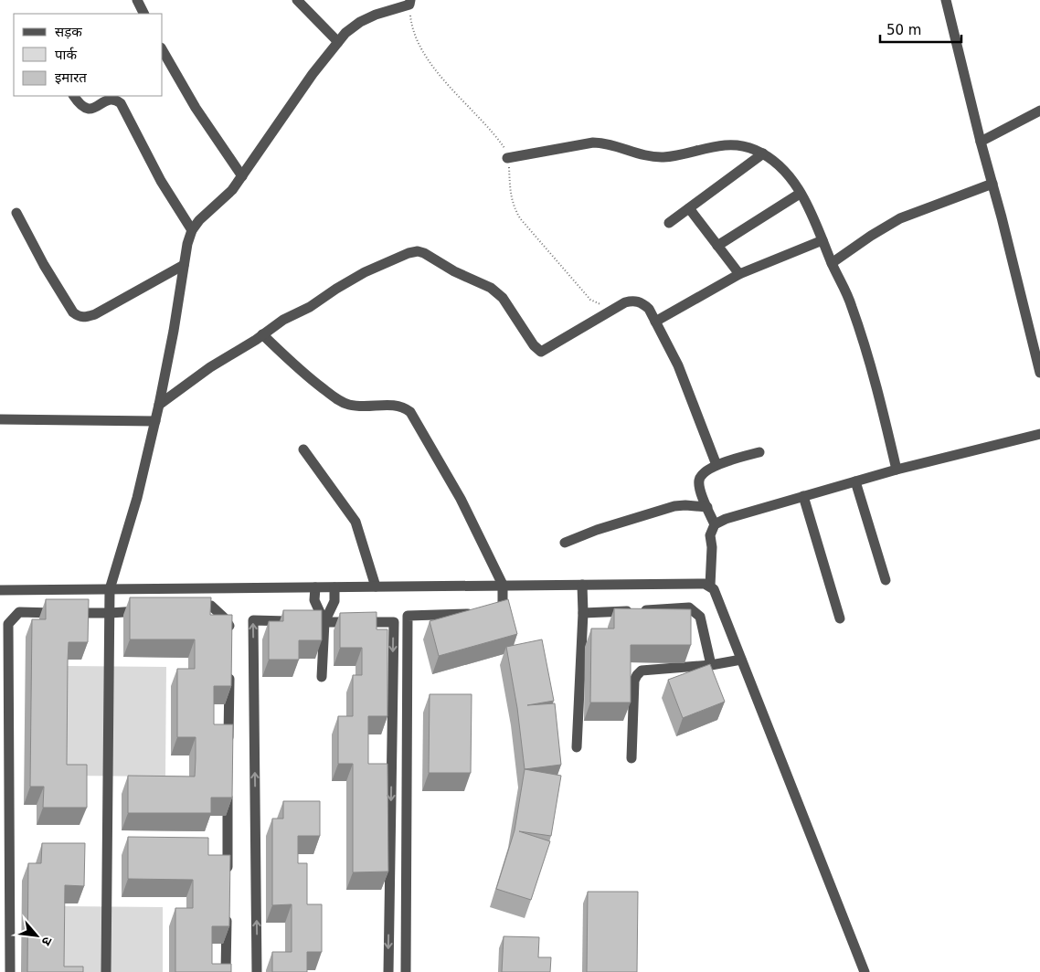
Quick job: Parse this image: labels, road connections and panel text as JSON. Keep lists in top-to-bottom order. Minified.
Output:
{"legend":["सड़क","पार्क","इमारत"],"scale_bar":"50 m","north":"bottom right"}
